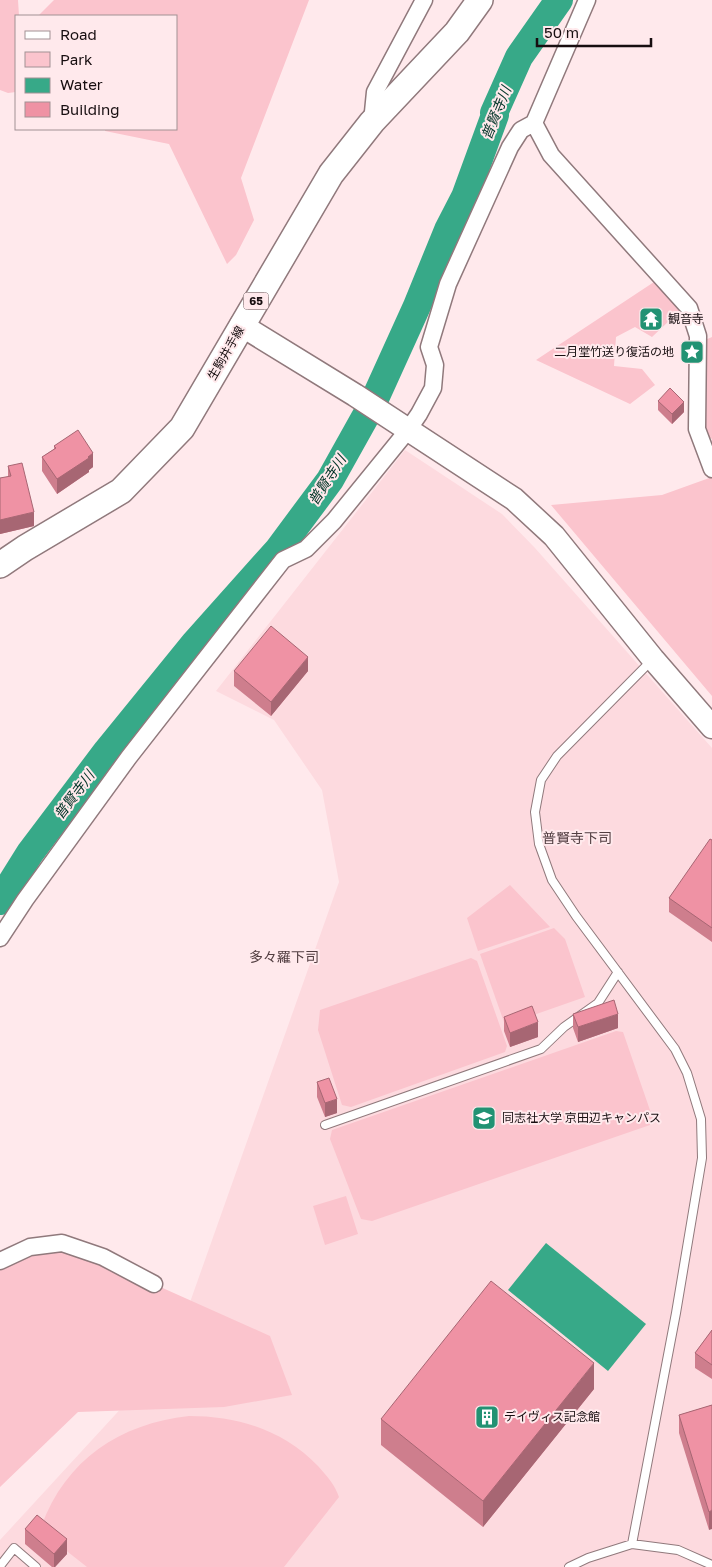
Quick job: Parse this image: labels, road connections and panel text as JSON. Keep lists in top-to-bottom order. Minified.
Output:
{"streets":{"main road":["65","生駒井手線"]},"districts":["普賢寺下司","多々羅下司"],"water":["普賢寺川"],"places":{"temple":["観音寺"],"place":["二月堂竹送り復活の地"],"school or university":["同志社大学 京田辺キャンパス"],"building":["デイヴィス記念館"]},"legend":["Road","Park","Water","Building"],"scale_bar":"50 m"}
